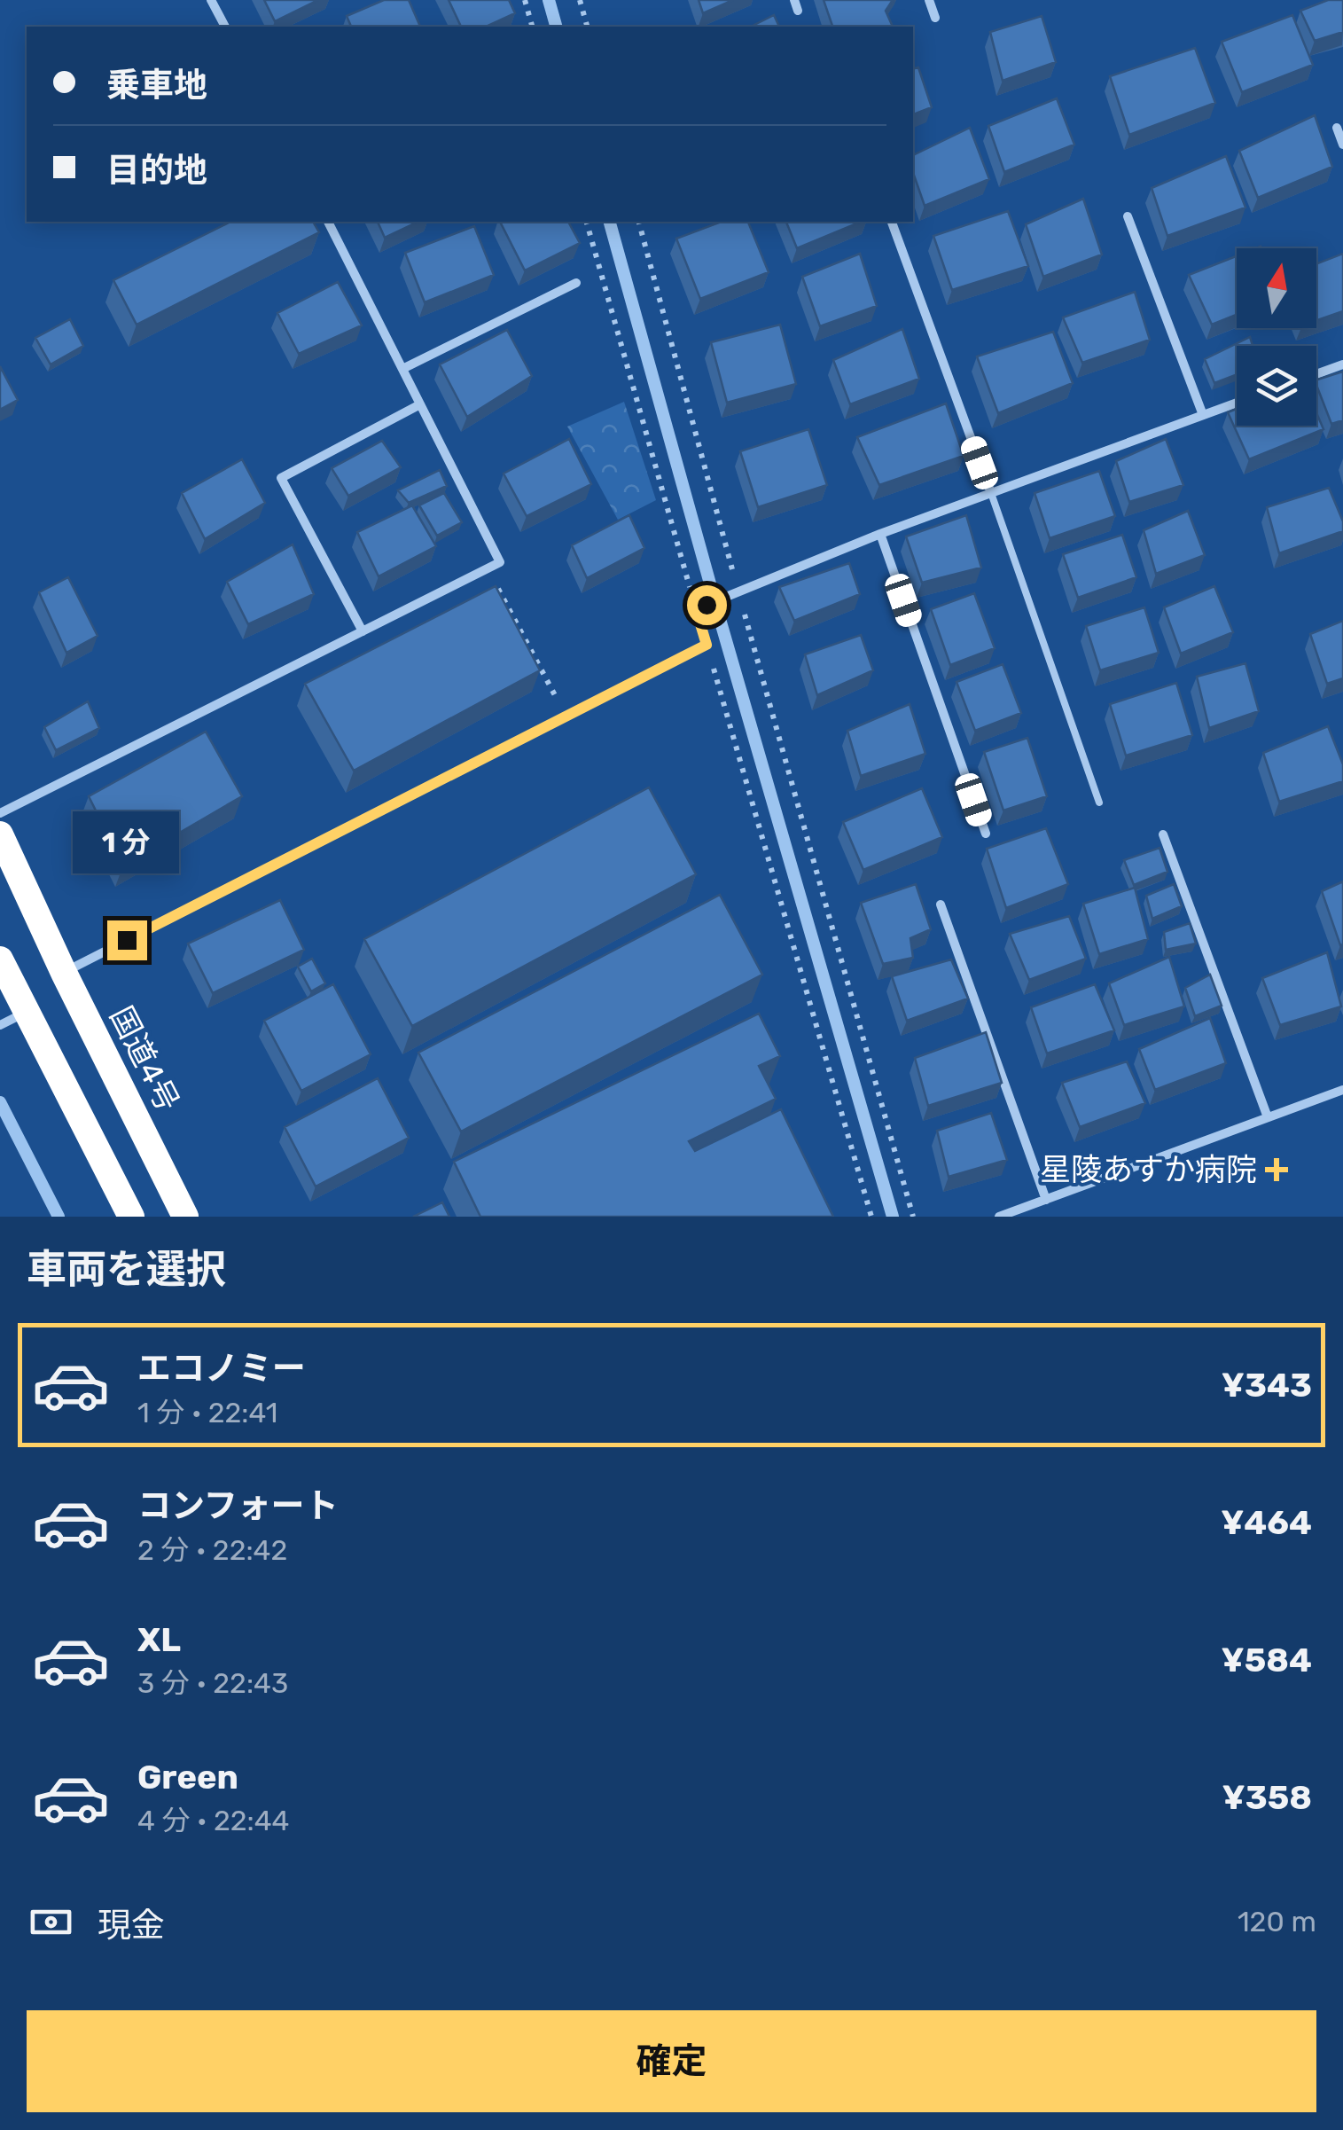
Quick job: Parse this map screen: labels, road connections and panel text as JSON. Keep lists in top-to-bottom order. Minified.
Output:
{"streets":{"highway":["国道4号"]},"places":{"health":["星陵あすか病院"]},"north":"top","page":{"banner":["乗車地","目的地"],"bubble":"1 分","heading":"車両を選択","list":[{"name":"エコノミー","note":"1 分 · 22:41","value":"¥343"},{"name":"コンフォート","note":"2 分 · 22:42","value":"¥464"},{"name":"XL","note":"3 分 · 22:43","value":"¥584"},{"name":"Green","note":"4 分 · 22:44","value":"¥358"}],"pay":["現金","120 m"],"buttons":"確定"}}
